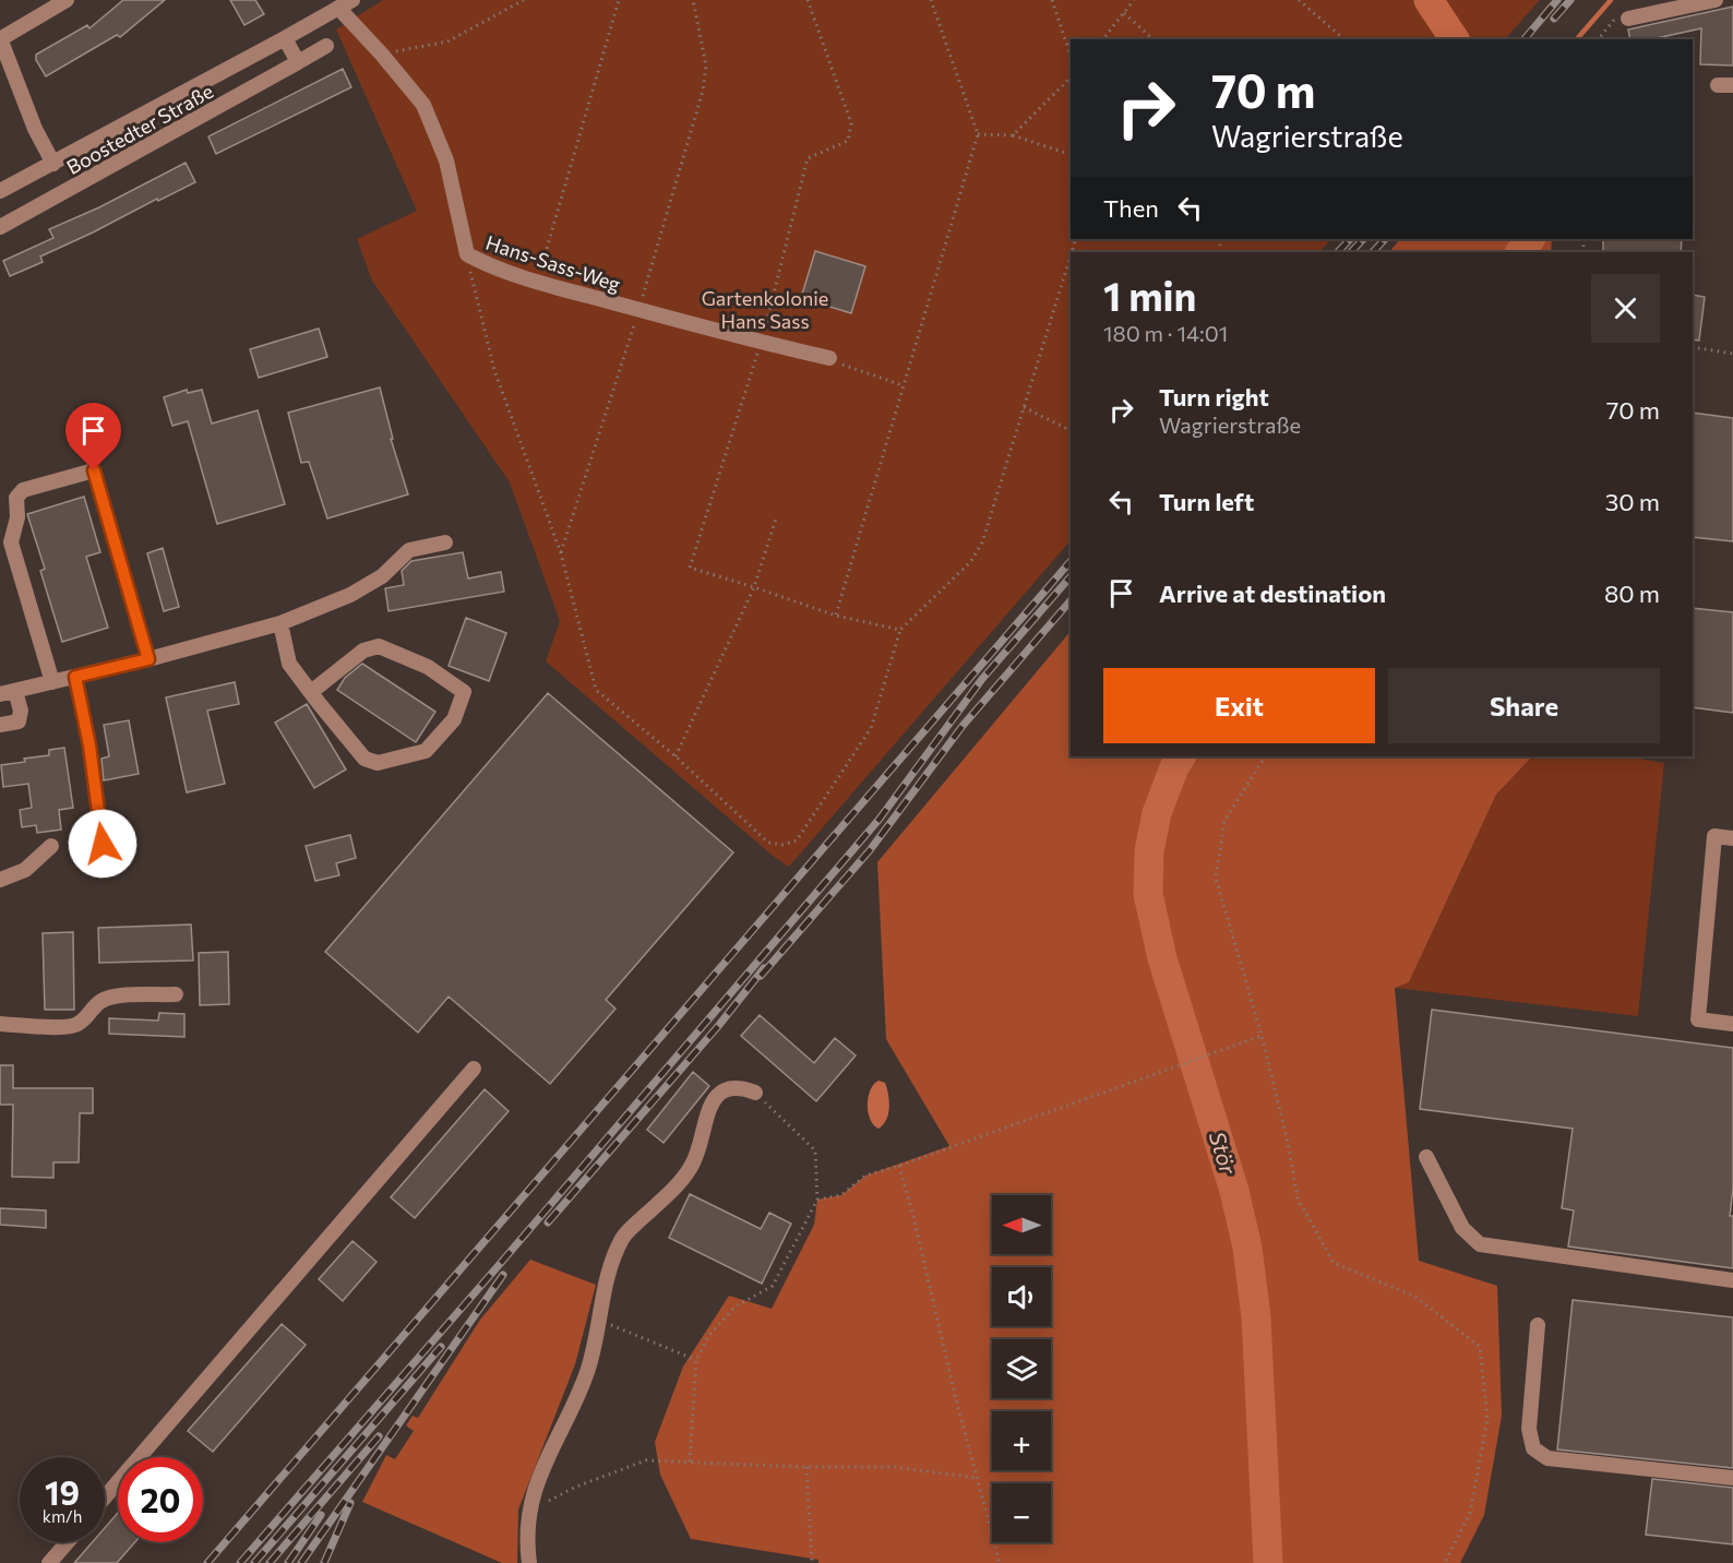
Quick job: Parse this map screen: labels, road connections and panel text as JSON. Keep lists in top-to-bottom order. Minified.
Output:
{"streets":{"street":["Boostedter Straße","Hans-Sass-Weg"]},"crossings":[["Boostedter Straße","Hans-Sass-Weg"]],"water":["Stör"],"parks":["Gartenkolonie Hans Sass"],"north":"left","page":{"turn":["70 m","Wagrierstraße"],"then":"Then","heading":["1 min","180 m · 14:01"],"list":[{"name":"Turn right","note":"Wagrierstraße","value":"70 m"},{"name":"Turn left","value":"30 m"},{"name":"Arrive at destination","value":"80 m"}],"buttons":["Exit","Share"],"map_buttons":["+","−"],"speed":"19 km/h","limit":"20"}}
